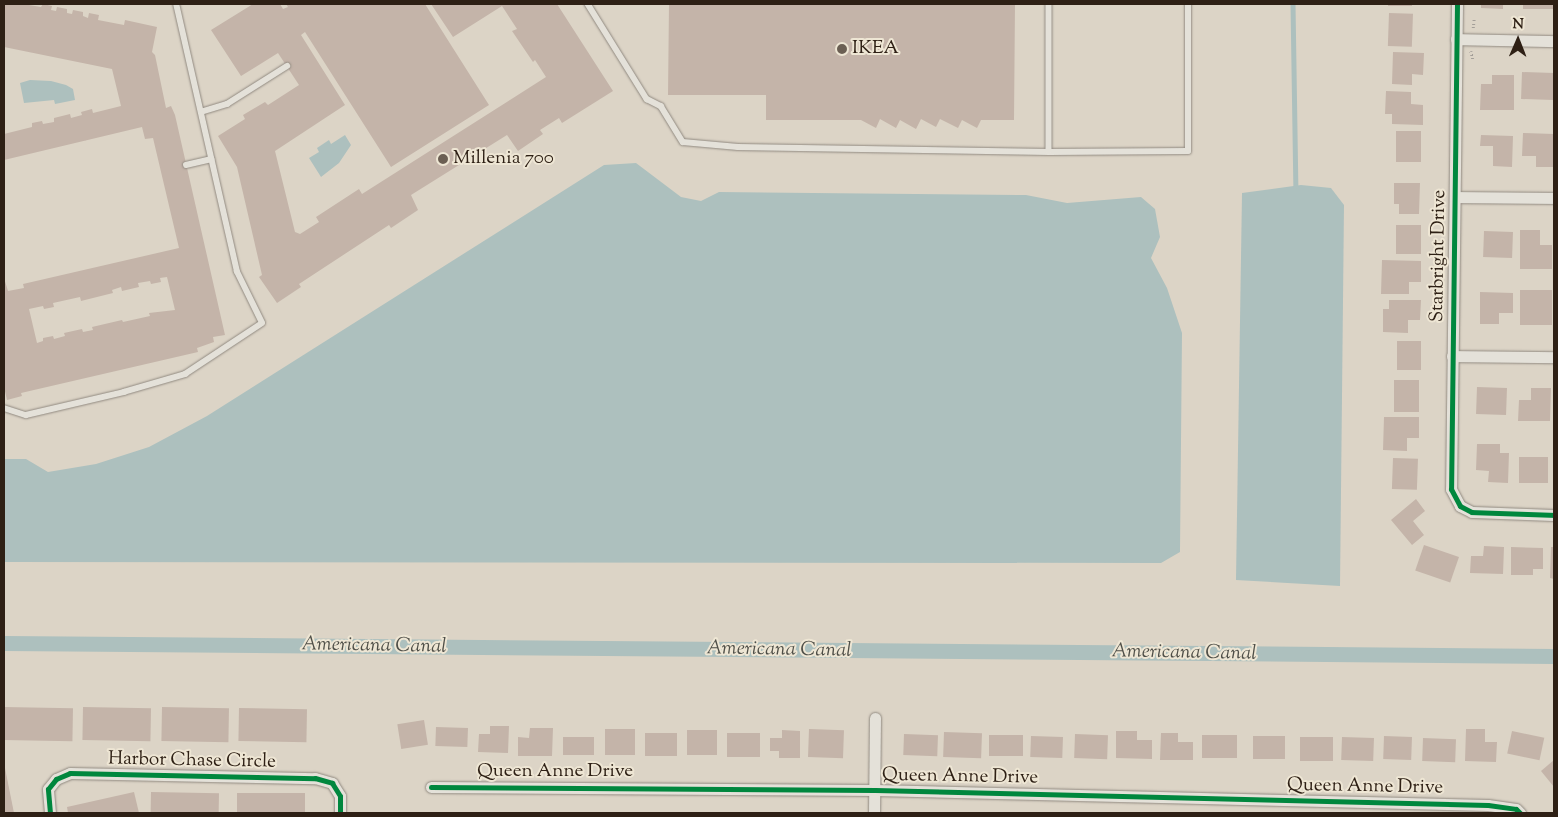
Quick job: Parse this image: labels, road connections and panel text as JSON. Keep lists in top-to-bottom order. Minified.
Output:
{"streets":{"street":["Starbright Drive","Harbor Chase Circle","Queen Anne Drive"]},"water":["Americana Canal"],"places":["IKEA","Millenia 700"],"north":"top"}
